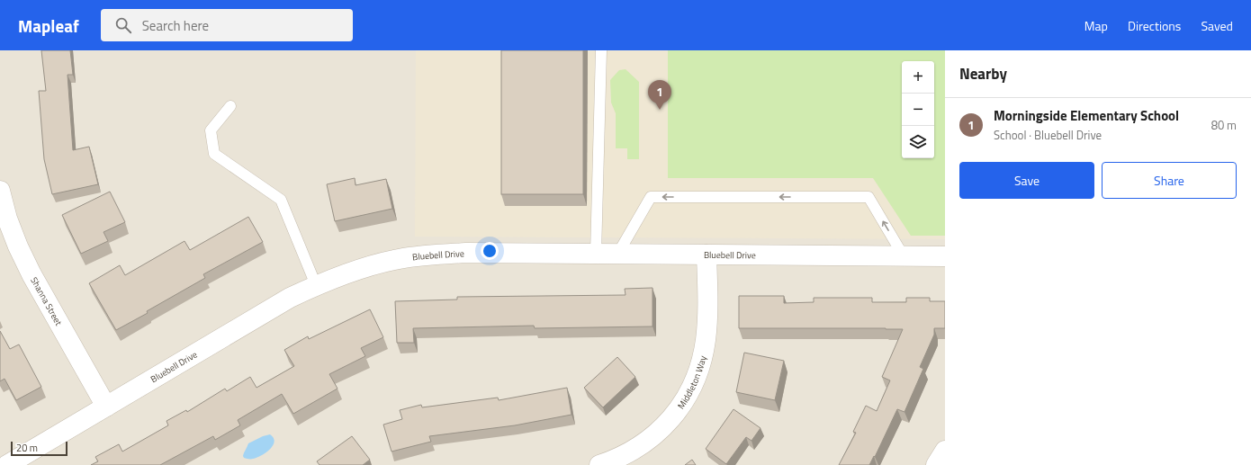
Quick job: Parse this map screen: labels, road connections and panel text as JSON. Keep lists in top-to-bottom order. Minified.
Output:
{"streets":{"street":["Bluebell Drive","Shanna Street","Middleton Way"]},"crossings":[["Bluebell Drive","Shanna Street"],["Bluebell Drive","Middleton Way"]],"scale_bar":"20 m","page":{"header":"Mapleaf","search":"Search here","nav":["Map","Directions","Saved"],"heading":"Nearby","map_buttons":["+","−"],"pins":"1","list":[{"mark":"1","name":"Morningside Elementary School","note":"School · Bluebell Drive","value":"80 m"}],"buttons":["Save","Share"],"scale":"20 m"}}
